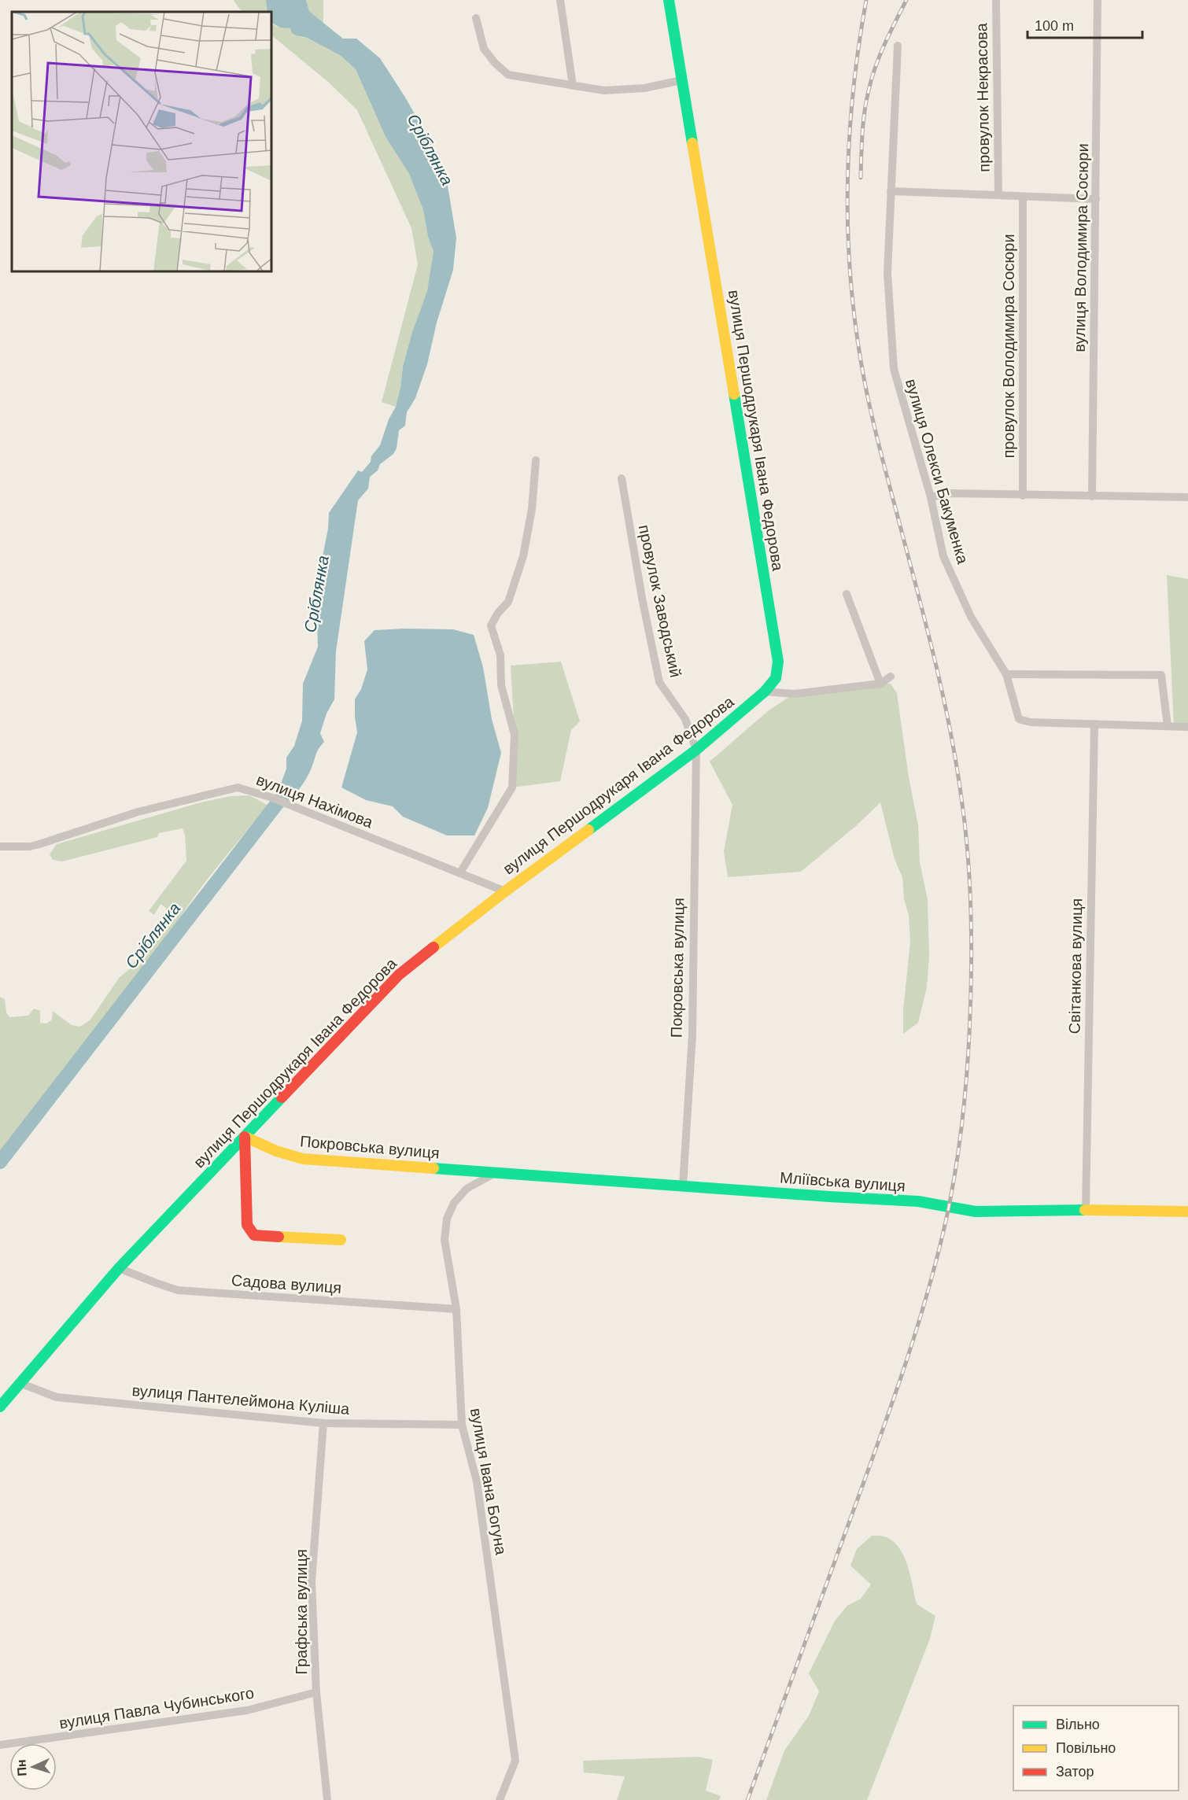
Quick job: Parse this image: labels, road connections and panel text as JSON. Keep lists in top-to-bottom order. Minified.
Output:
{"streets":{"street":["провулок Некрасова","вулиця Володимира Сосюри","провулок Володимира Сосюри","вулиця Першодрукаря Івана Федорова","вулиця Олекси Бакуменка","провулок Заводський","вулиця Нахімова","Світанкова вулиця","Покровська вулиця","Мліївська вулиця","Садова вулиця","вулиця Пантелеймона Куліша","вулиця Івана Богуна","Графська вулиця","вулиця Павла Чубинського"]},"crossings":[["вулиця Першодрукаря Івана Федорова","провулок Заводський"],["вулиця Першодрукаря Івана Федорова","вулиця Нахімова"],["вулиця Першодрукаря Івана Федорова","Покровська вулиця"],["вулиця Першодрукаря Івана Федорова","Садова вулиця"],["вулиця Першодрукаря Івана Федорова","вулиця Пантелеймона Куліша"],["вулиця Олекси Бакуменка","Світанкова вулиця"],["провулок Заводський","Покровська вулиця"],["Світанкова вулиця","Мліївська вулиця"],["Покровська вулиця","Мліївська вулиця"],["Покровська вулиця","вулиця Івана Богуна"],["Мліївська вулиця","вулиця Івана Богуна"],["Садова вулиця","вулиця Івана Богуна"],["вулиця Пантелеймона Куліша","вулиця Івана Богуна"],["вулиця Пантелеймона Куліша","Графська вулиця"],["Графська вулиця","вулиця Павла Чубинського"]],"water":["Сріблянка"],"legend":["Вільно","Повільно","Затор"],"scale_bar":"100 m","north":"left"}
